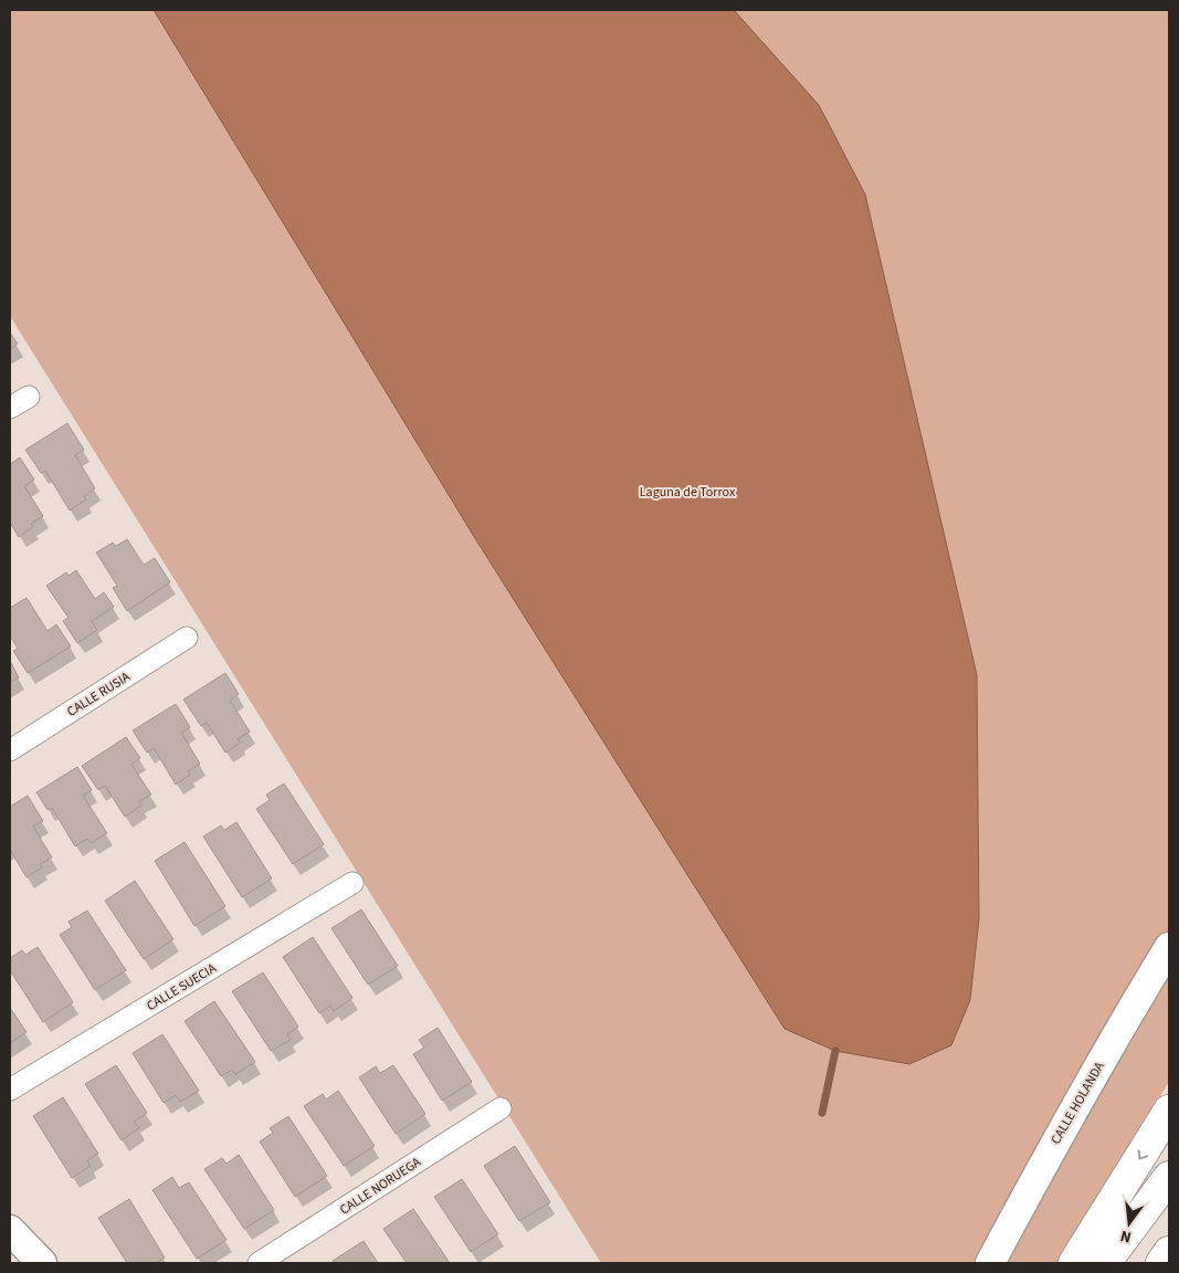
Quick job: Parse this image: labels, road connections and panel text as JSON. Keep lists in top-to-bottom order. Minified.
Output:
{"streets":{"street":["CALLE RUSIA","CALLE SUECIA","CALLE HOLANDA","CALLE NORUEGA"]},"parks":["Laguna de Torrox"],"north":"bottom"}
